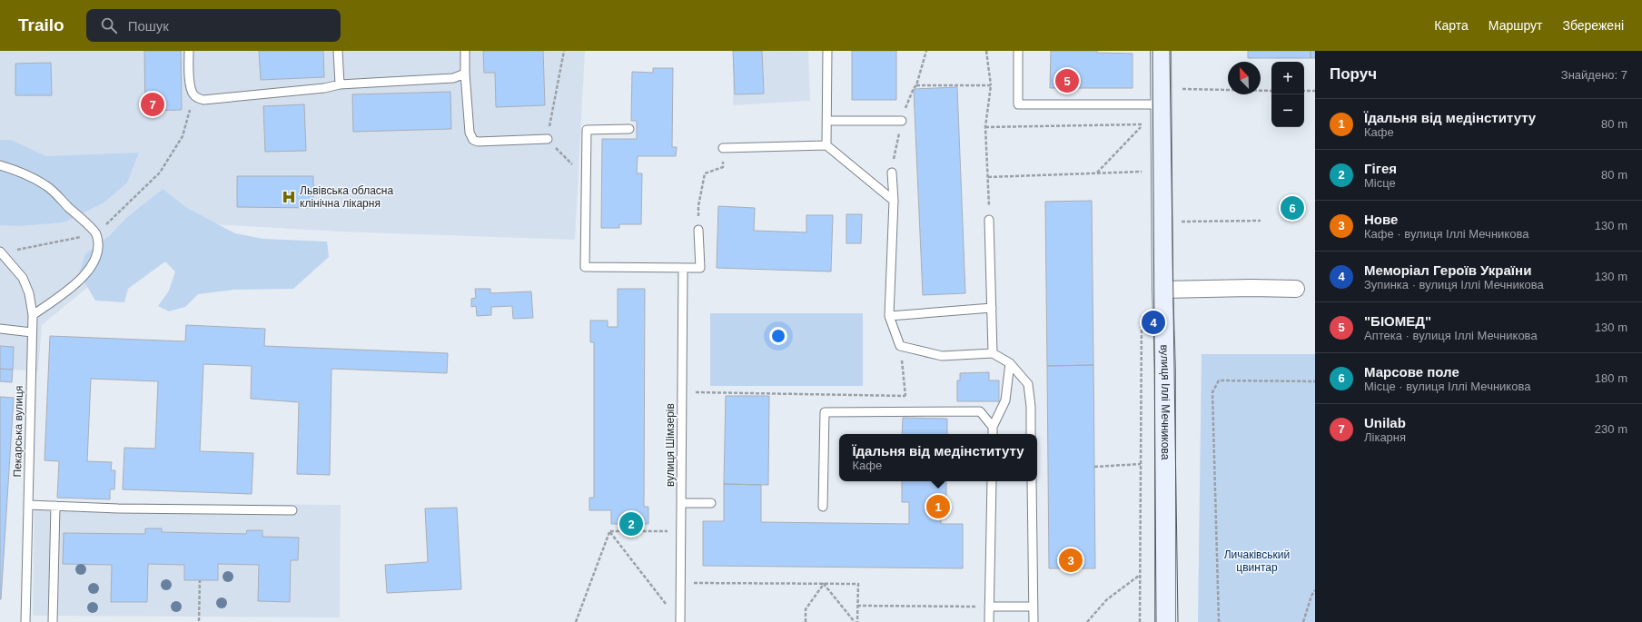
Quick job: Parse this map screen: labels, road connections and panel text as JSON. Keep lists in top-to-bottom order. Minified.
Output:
{"streets":{"main road":["вулиця Іллі Мечникова"],"lane":["Пекарська вулиця","вулиця Шімзерів"]},"parks":["Личаківський цвинтар"],"places":{"hospital":["Львівська обласна клінічна лікарня"]},"north":"top left","page":{"header":"Trailo","search":"Пошук","nav":["Карта","Маршрут","Збережені"],"heading":["Поруч","Знайдено: 7"],"map_buttons":["+","−"],"pins":["5","7","6","4","1","2","3"],"list":[{"mark":"1","name":"Їдальня від медінституту","note":"Кафе","value":"80 m"},{"mark":"2","name":"Гігея","note":"Місце","value":"80 m"},{"mark":"3","name":"Нове","note":"Кафе · вулиця Іллі Мечникова","value":"130 m"},{"mark":"4","name":"Меморіал Героїв України","note":"Зупинка · вулиця Іллі Мечникова","value":"130 m"},{"mark":"5","name":"\"БІОМЕД\"","note":"Аптека · вулиця Іллі Мечникова","value":"130 m"},{"mark":"6","name":"Марсове поле","note":"Місце · вулиця Іллі Мечникова","value":"180 m"},{"mark":"7","name":"Unilab","note":"Лікарня","value":"230 m"}],"popup":["Їдальня від медінституту","Кафе"]}}
